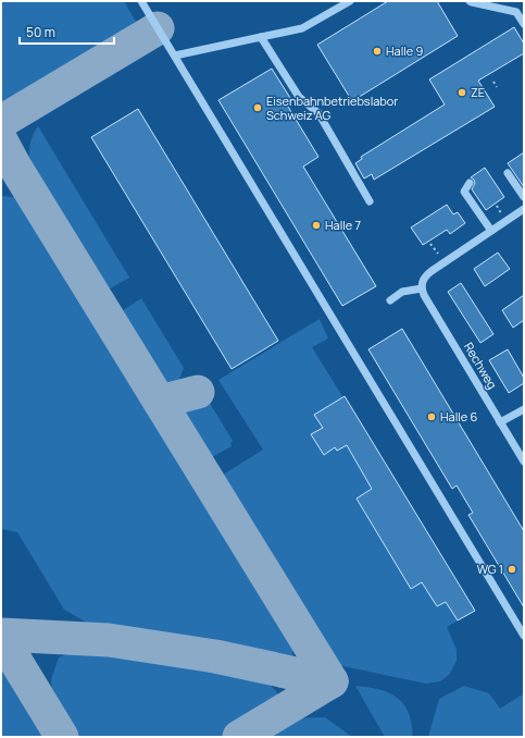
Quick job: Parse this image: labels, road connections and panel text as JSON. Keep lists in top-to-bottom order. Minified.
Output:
{"streets":{"street":["Rechweg"]},"places":["Halle 9","ZE","Eisenbahnbetriebslabor Schweiz AG","Halle 7","Halle 6","WG 1"],"scale_bar":"50 m"}
